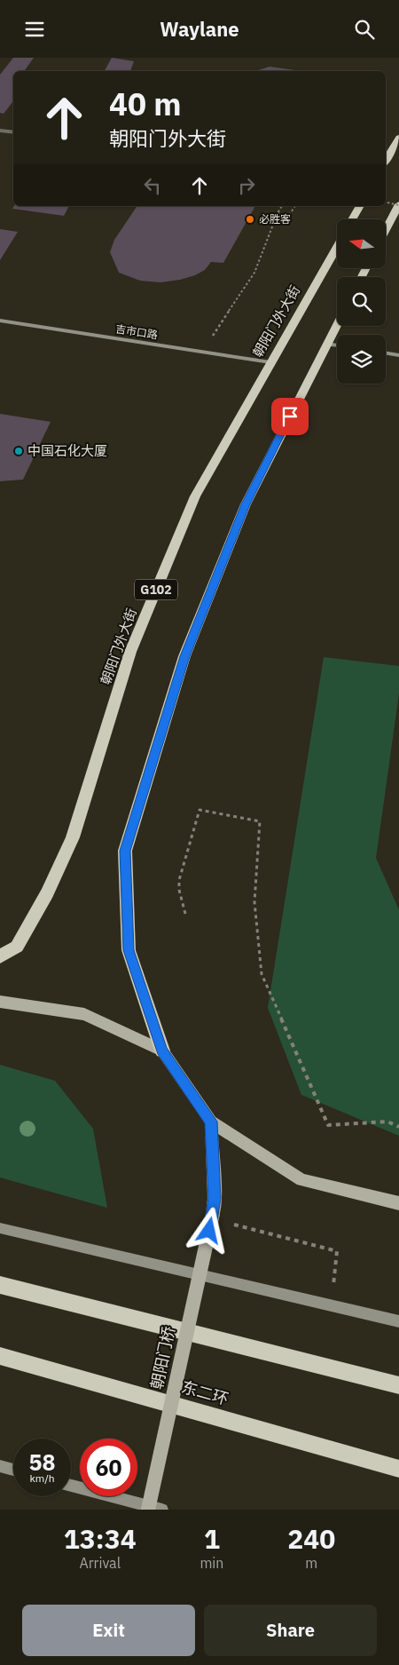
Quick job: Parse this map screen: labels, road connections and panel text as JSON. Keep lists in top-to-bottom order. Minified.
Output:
{"streets":{"highway":["朝阳门外大街","G102","东二环"],"main road":["朝阳门桥"],"street":["吉市口路"]},"crossings":[["朝阳门外大街","吉市口路"]],"places":["必胜客","中国石化大厦"],"north":"left","page":{"header":"Waylane","turn":["40 m","朝阳门外大街"],"speed":"58 km/h","limit":"60","eta":["13:34","Arrival","1","min","240","m"],"buttons":["Exit","Share"]}}
